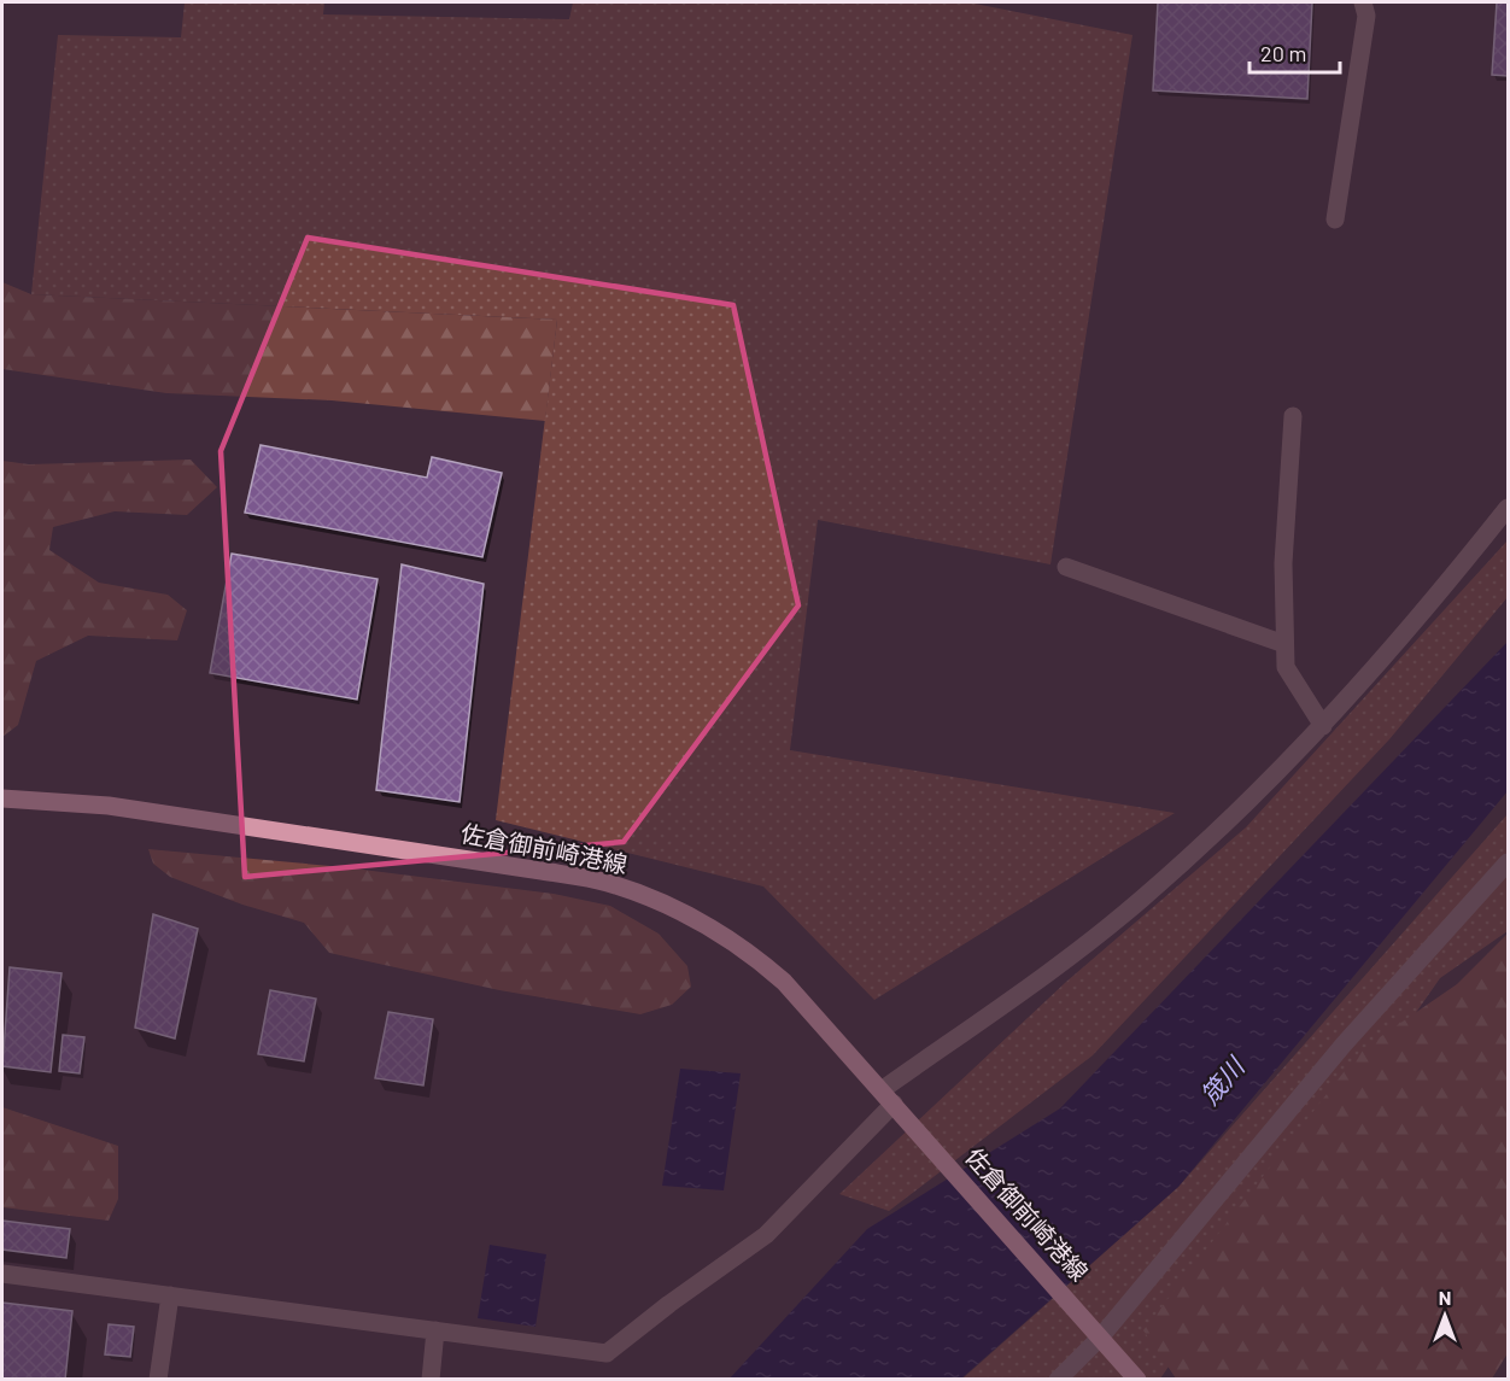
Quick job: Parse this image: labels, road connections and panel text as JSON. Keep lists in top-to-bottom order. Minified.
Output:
{"streets":{"main road":["佐倉御前崎港線"]},"water":["筬川"],"scale_bar":"20 m","north":"top"}
